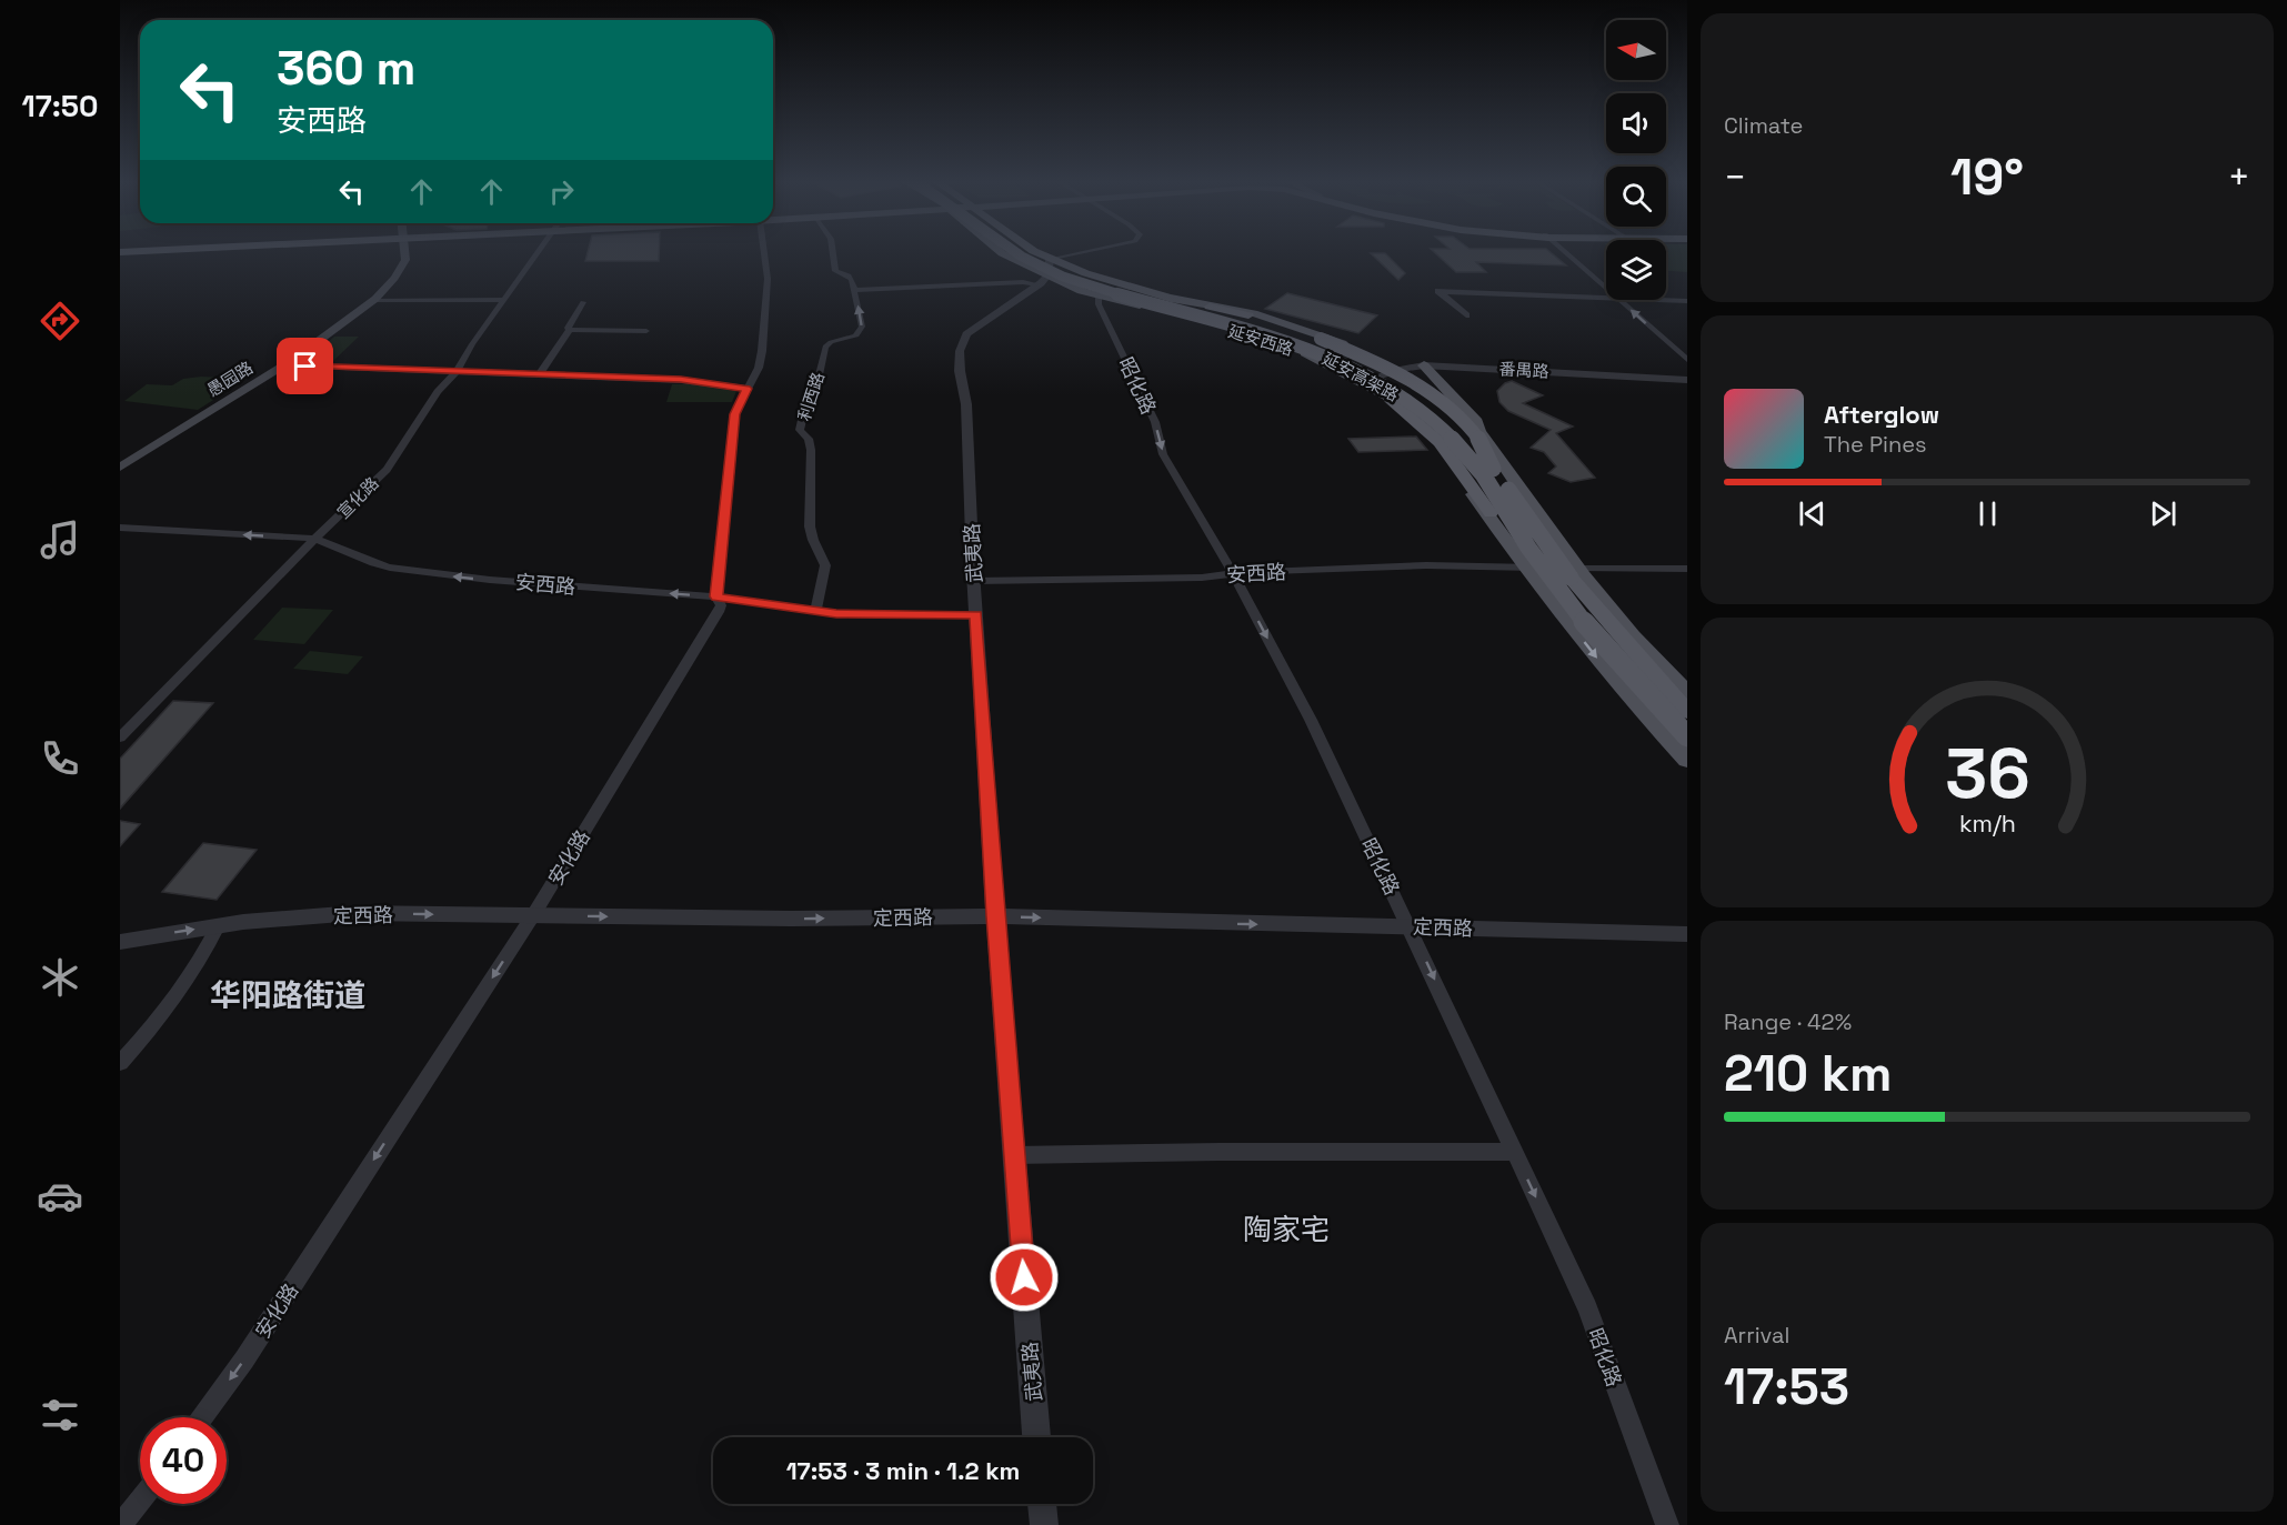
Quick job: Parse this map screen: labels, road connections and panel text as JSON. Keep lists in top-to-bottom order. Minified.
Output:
{"streets":{"highway":["延安高架路"],"main road":["延安西路","愚园路"],"street":["番禺路","昭化路","利西路","宣化路","武夷路","安西路","安化路","定西路"]},"crossings":[["延安西路","番禺路"],["延安西路","延安高架路"],["延安西路","昭化路"],["延安西路","武夷路"],["延安西路","安西路"],["昭化路","安西路"],["昭化路","定西路"],["利西路","安西路"],["宣化路","安西路"],["武夷路","安西路"],["武夷路","定西路"],["安西路","安化路"],["安化路","定西路"]],"one_way":["昭化路","利西路","安西路","安化路","定西路"],"districts":["华阳路街道","陶家宅"],"north":"left","page":{"tabs":"17:50","tile":["Climate",["Range · 42%","210 km"],["Arrival","17:53"]],"turn":["360 m","安西路"],"heat":["−","19°","+"],"song":["Afterglow","The Pines"],"limit":"40","trip":"17:53 · 3 min · 1.2 km","gauge":["36","km/h"]}}
